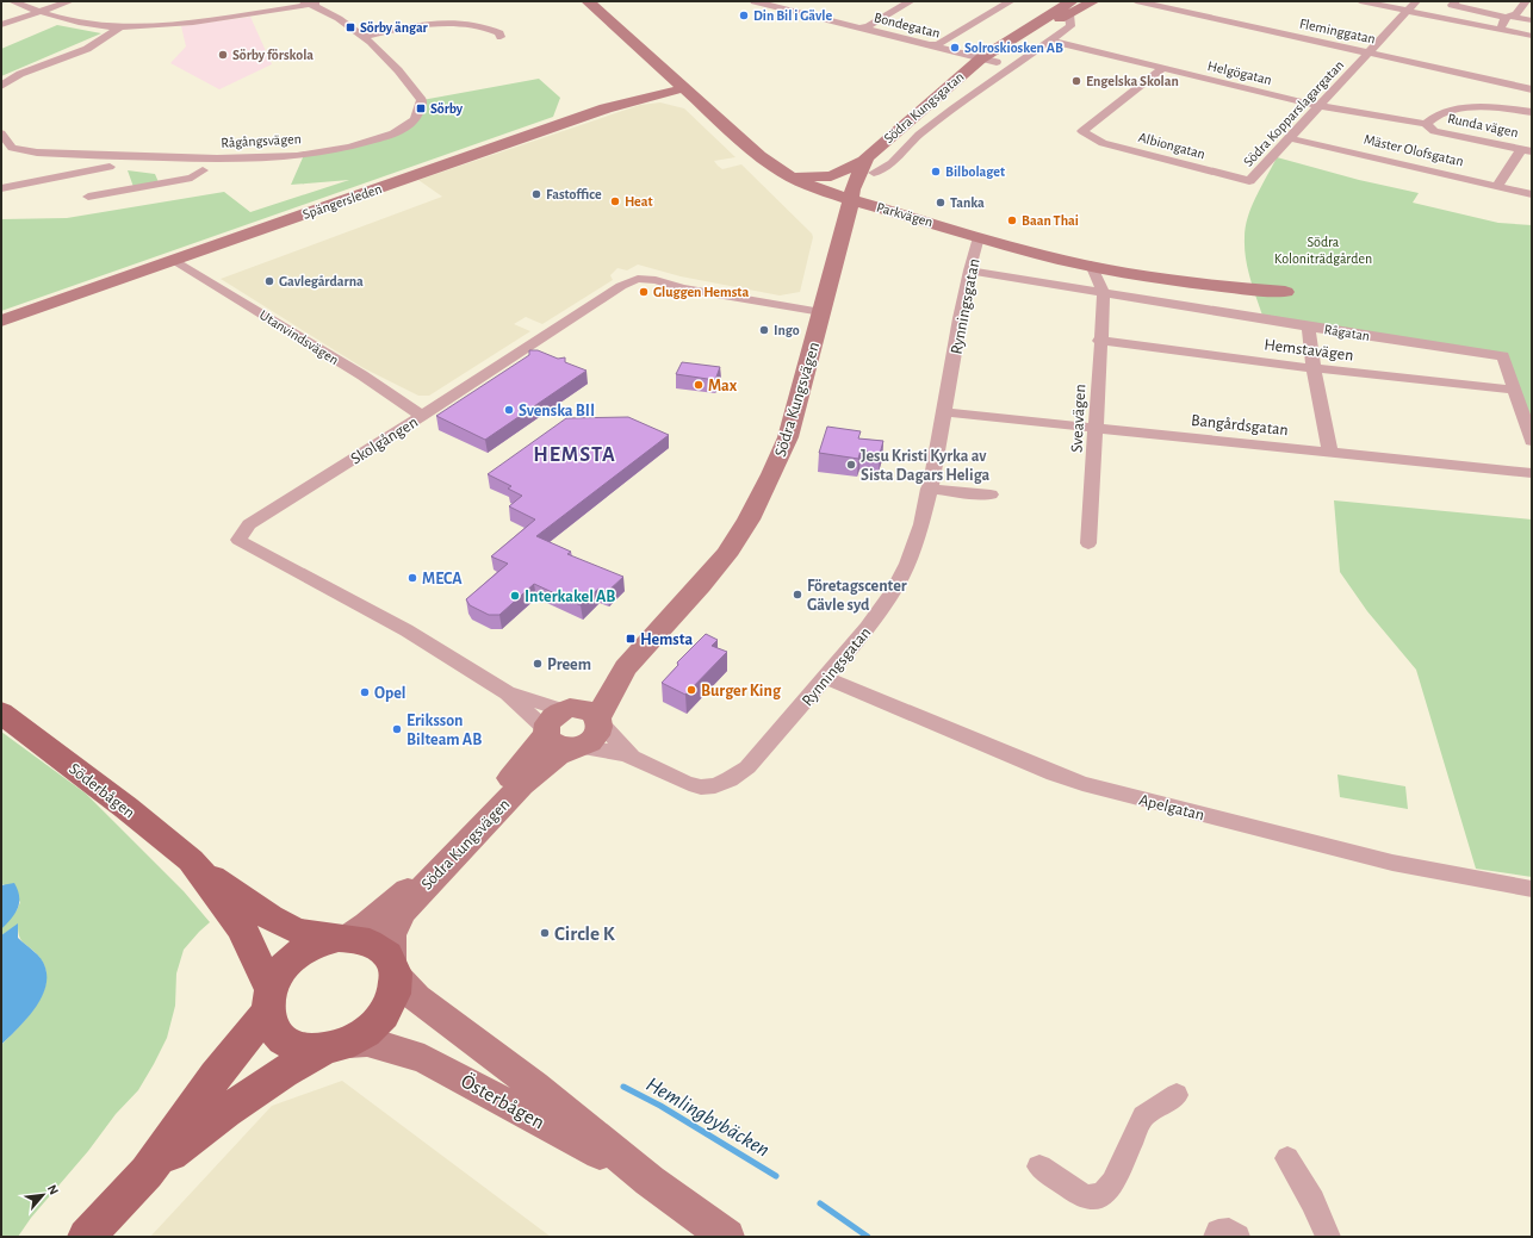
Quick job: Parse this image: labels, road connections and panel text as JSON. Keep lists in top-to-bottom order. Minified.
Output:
{"streets":{"main road":["Södra Kungsgatan","Spängersleden","Parkvägen","Södra Kungsvägen","Söderbågen","Österbågen"],"street":["Bondegatan","Fleminggatan","Helgögatan","Södra Kopparslagargatan","Runda vägen","Rågångsvägen","Albiongatan","Mäster Olofsgatan","Rynningsgatan","Rågatan","Utanvindsvägen","Hemstavägen","Sveavägen","Bangårdsgatan","Skolgången","Apelgatan"]},"crossings":[["Bondegatan","Södra Kungsgatan"],["Fleminggatan","Södra Kopparslagargatan"],["Helgögatan","Södra Kungsgatan"],["Helgögatan","Södra Kopparslagargatan"],["Helgögatan","Runda vägen"],["Helgögatan","Albiongatan"],["Södra Kungsgatan","Parkvägen"],["Södra Kungsgatan","Södra Kungsvägen"],["Södra Kopparslagargatan","Albiongatan"],["Södra Kopparslagargatan","Mäster Olofsgatan"],["Spängersleden","Parkvägen"],["Spängersleden","Utanvindsvägen"],["Parkvägen","Rynningsgatan"],["Parkvägen","Södra Kungsvägen"],["Rynningsgatan","Rågatan"],["Rynningsgatan","Bangårdsgatan"],["Rynningsgatan","Apelgatan"],["Rågatan","Hemstavägen"],["Rågatan","Sveavägen"],["Utanvindsvägen","Skolgången"],["Hemstavägen","Sveavägen"],["Södra Kungsvägen","Skolgången"],["Södra Kungsvägen","Söderbågen"],["Södra Kungsvägen","Österbågen"],["Sveavägen","Bangårdsgatan"],["Söderbågen","Österbågen"]],"districts":["HEMSTA"],"water":["Hemlingbybäcken"],"parks":["Södra Koloniträdgården"],"places":{"other":["Din Bil i Gävle","Solroskiosken AB","Sörby förskola","Engelska Skolan","Bilbolaget","Fastoffice","Heat","Tanka","Baan Thai","Gavlegårdarna","Gluggen Hemsta","Ingo","Max","Svenska BIl","Jesu Kristi Kyrka av Sista Dagars Heliga","MECA","Företagscenter Gävle syd","Interkakel AB","Preem","Burger King","Opel","Eriksson Bilteam AB","Circle K"],"transit":["Sörby ängar","Sörby","Hemsta"]},"north":"top right"}
